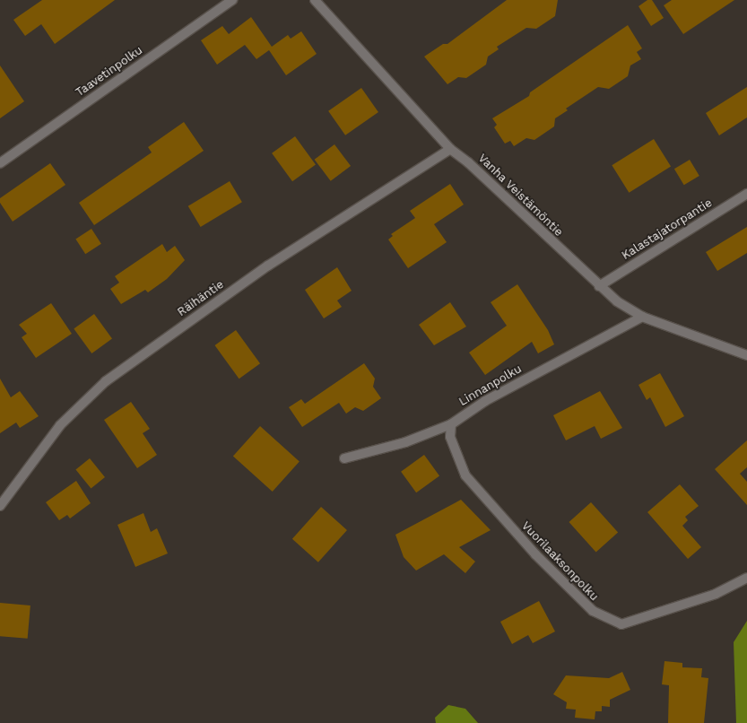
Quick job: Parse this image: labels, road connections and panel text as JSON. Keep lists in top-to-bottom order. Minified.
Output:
{"streets":{"street":["Taavetinpolku","Vanha Veistämöntie","Kalastajatorpantie","Räihäntie","Linnanpolku","Vuorilaaksonpolku"]},"crossings":[["Vanha Veistämöntie","Kalastajatorpantie"],["Vanha Veistämöntie","Räihäntie"],["Vanha Veistämöntie","Linnanpolku"],["Linnanpolku","Vuorilaaksonpolku"]]}
